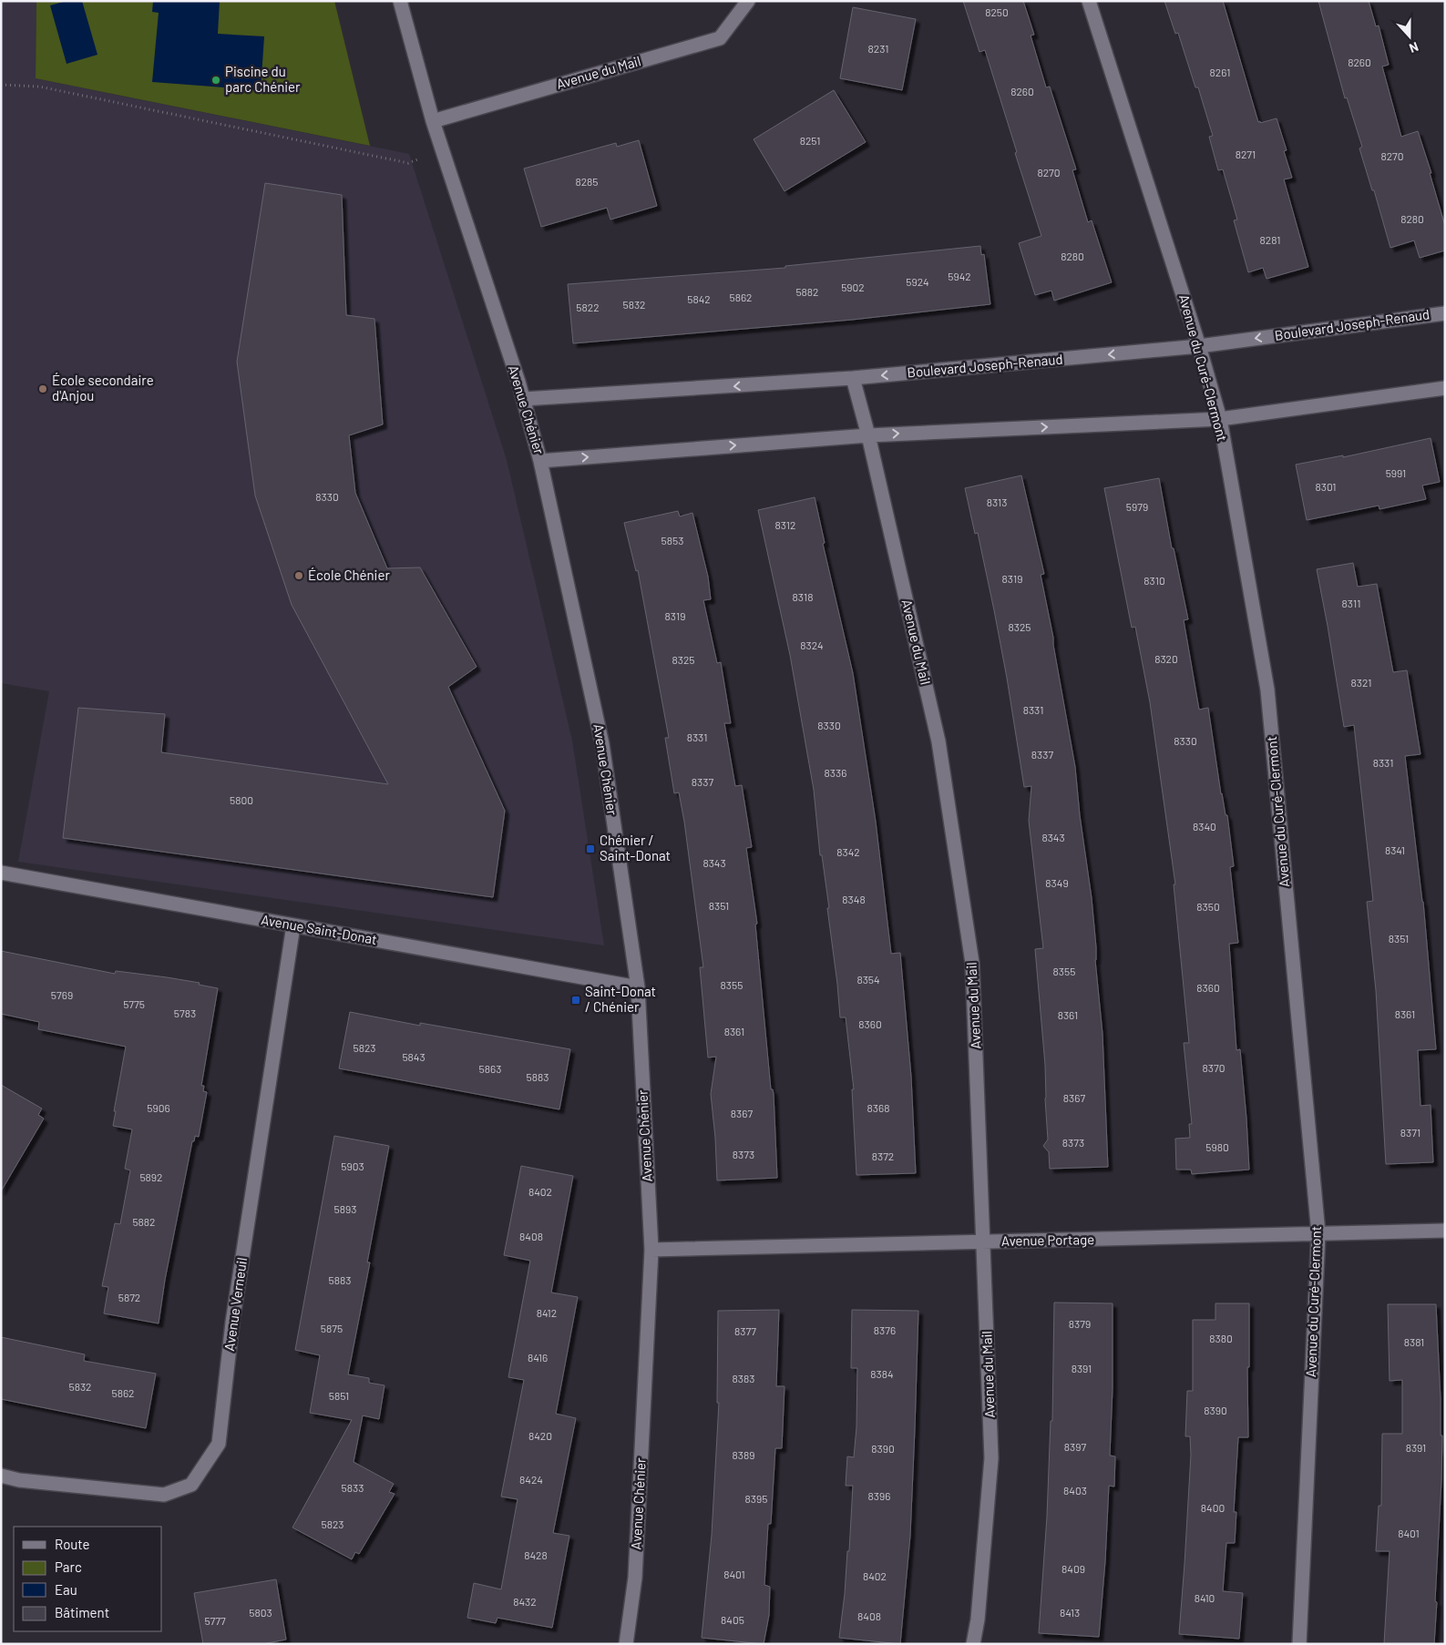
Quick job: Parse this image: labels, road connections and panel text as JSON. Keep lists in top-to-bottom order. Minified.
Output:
{"streets":{"street":["Avenue du Mail","Boulevard Joseph-Renaud","Avenue du Curé-Clermont","Avenue Chénier","Avenue Saint-Donat","Avenue Portage","Avenue Verneuil"]},"crossings":[["Avenue du Mail","Boulevard Joseph-Renaud"],["Avenue du Mail","Avenue Chénier"],["Avenue du Mail","Avenue Portage"],["Boulevard Joseph-Renaud","Avenue du Curé-Clermont"],["Boulevard Joseph-Renaud","Avenue Chénier"],["Avenue du Curé-Clermont","Avenue Portage"],["Avenue Chénier","Avenue Saint-Donat"],["Avenue Chénier","Avenue Portage"],["Avenue Saint-Donat","Avenue Verneuil"]],"places":{"other":["Piscine du parc Chénier","École secondaire d'Anjou","École Chénier"],"transit":["Chénier / Saint-Donat","Saint-Donat / Chénier"]},"house_numbers":["8250","8231","8260","8261","8260","8251","8271","8270","8270","8285","8280","8281","8280","5942","5924","5902","5882","5862","5842","5832","5822","5991","8301","8330","8313","5979","8312","5853","8319","8310","8318","8311","8319","8325","8324","8320","8325","8321","8331","8330","8331","8330","8337","8331","8336","8337","5800","8340","8343","8341","8342","8343","8349","8348","8351","8350","8351","8355","8354","8355","8360","5769","5775","5783","8361","8361","8360","8361","5823","5843","8370","5863","5883","8367","5906","8368","8367","8371","8373","5980","8373","8372","5903","5892","8402","5893","5882","8408","5883","5872","8412","8379","5875","8376","8377","8380","8381","8416","8391","8384","8383","5832","5862","5851","8390","8420","8397","8391","8390","8389","8424","5833","8403","8396","8395","8400","5823","8401","8428","8409","8401","8402","8410","8432","5803","8413","8408","8405","5777"],"legend":["Route","Parc","Eau","Bâtiment"],"north":"bottom"}
